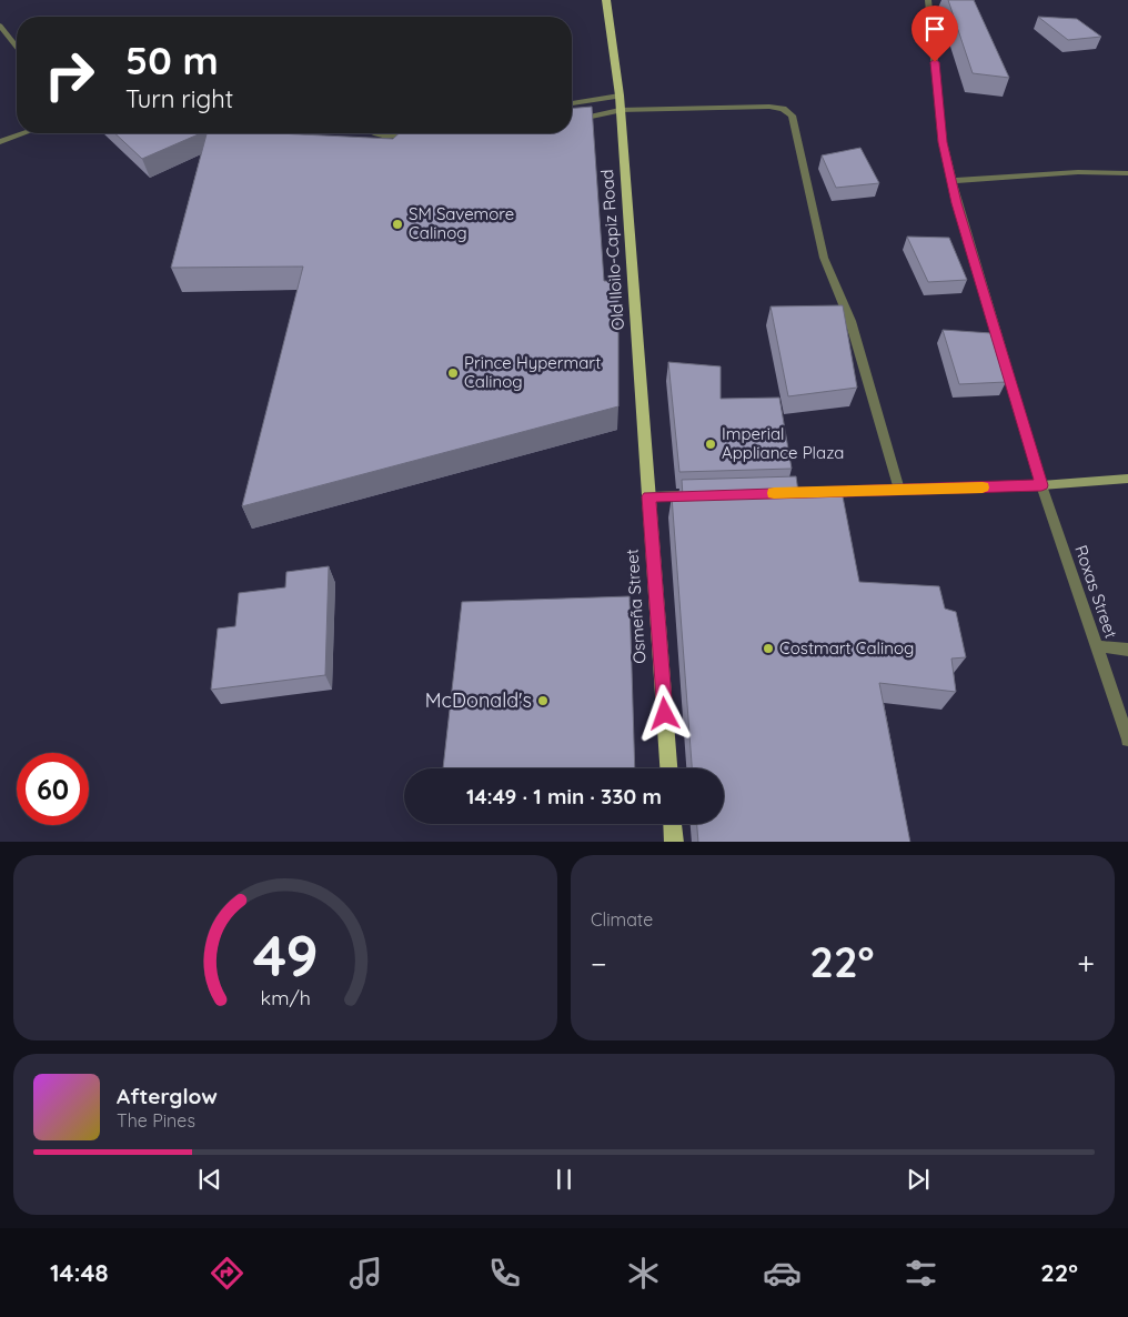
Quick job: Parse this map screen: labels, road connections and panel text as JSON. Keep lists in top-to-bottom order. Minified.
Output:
{"streets":{"main road":["Old Iloilo-Capiz Road","Osmeña Street"],"street":["Roxas Street"]},"crossings":[["Old Iloilo-Capiz Road","Osmeña Street"]],"places":["SM Savemore Calinog","Prince Hypermart Calinog","Imperial Appliance Plaza","Costmart Calinog","McDonald's"],"page":{"turn":["50 m","Turn right"],"limit":"60","trip":"14:49 · 1 min · 330 m","tile":"Climate","heat":["−","22°","+"],"song":["Afterglow","The Pines"],"tabs":["14:48","22°"],"gauge":["49","km/h"]}}
